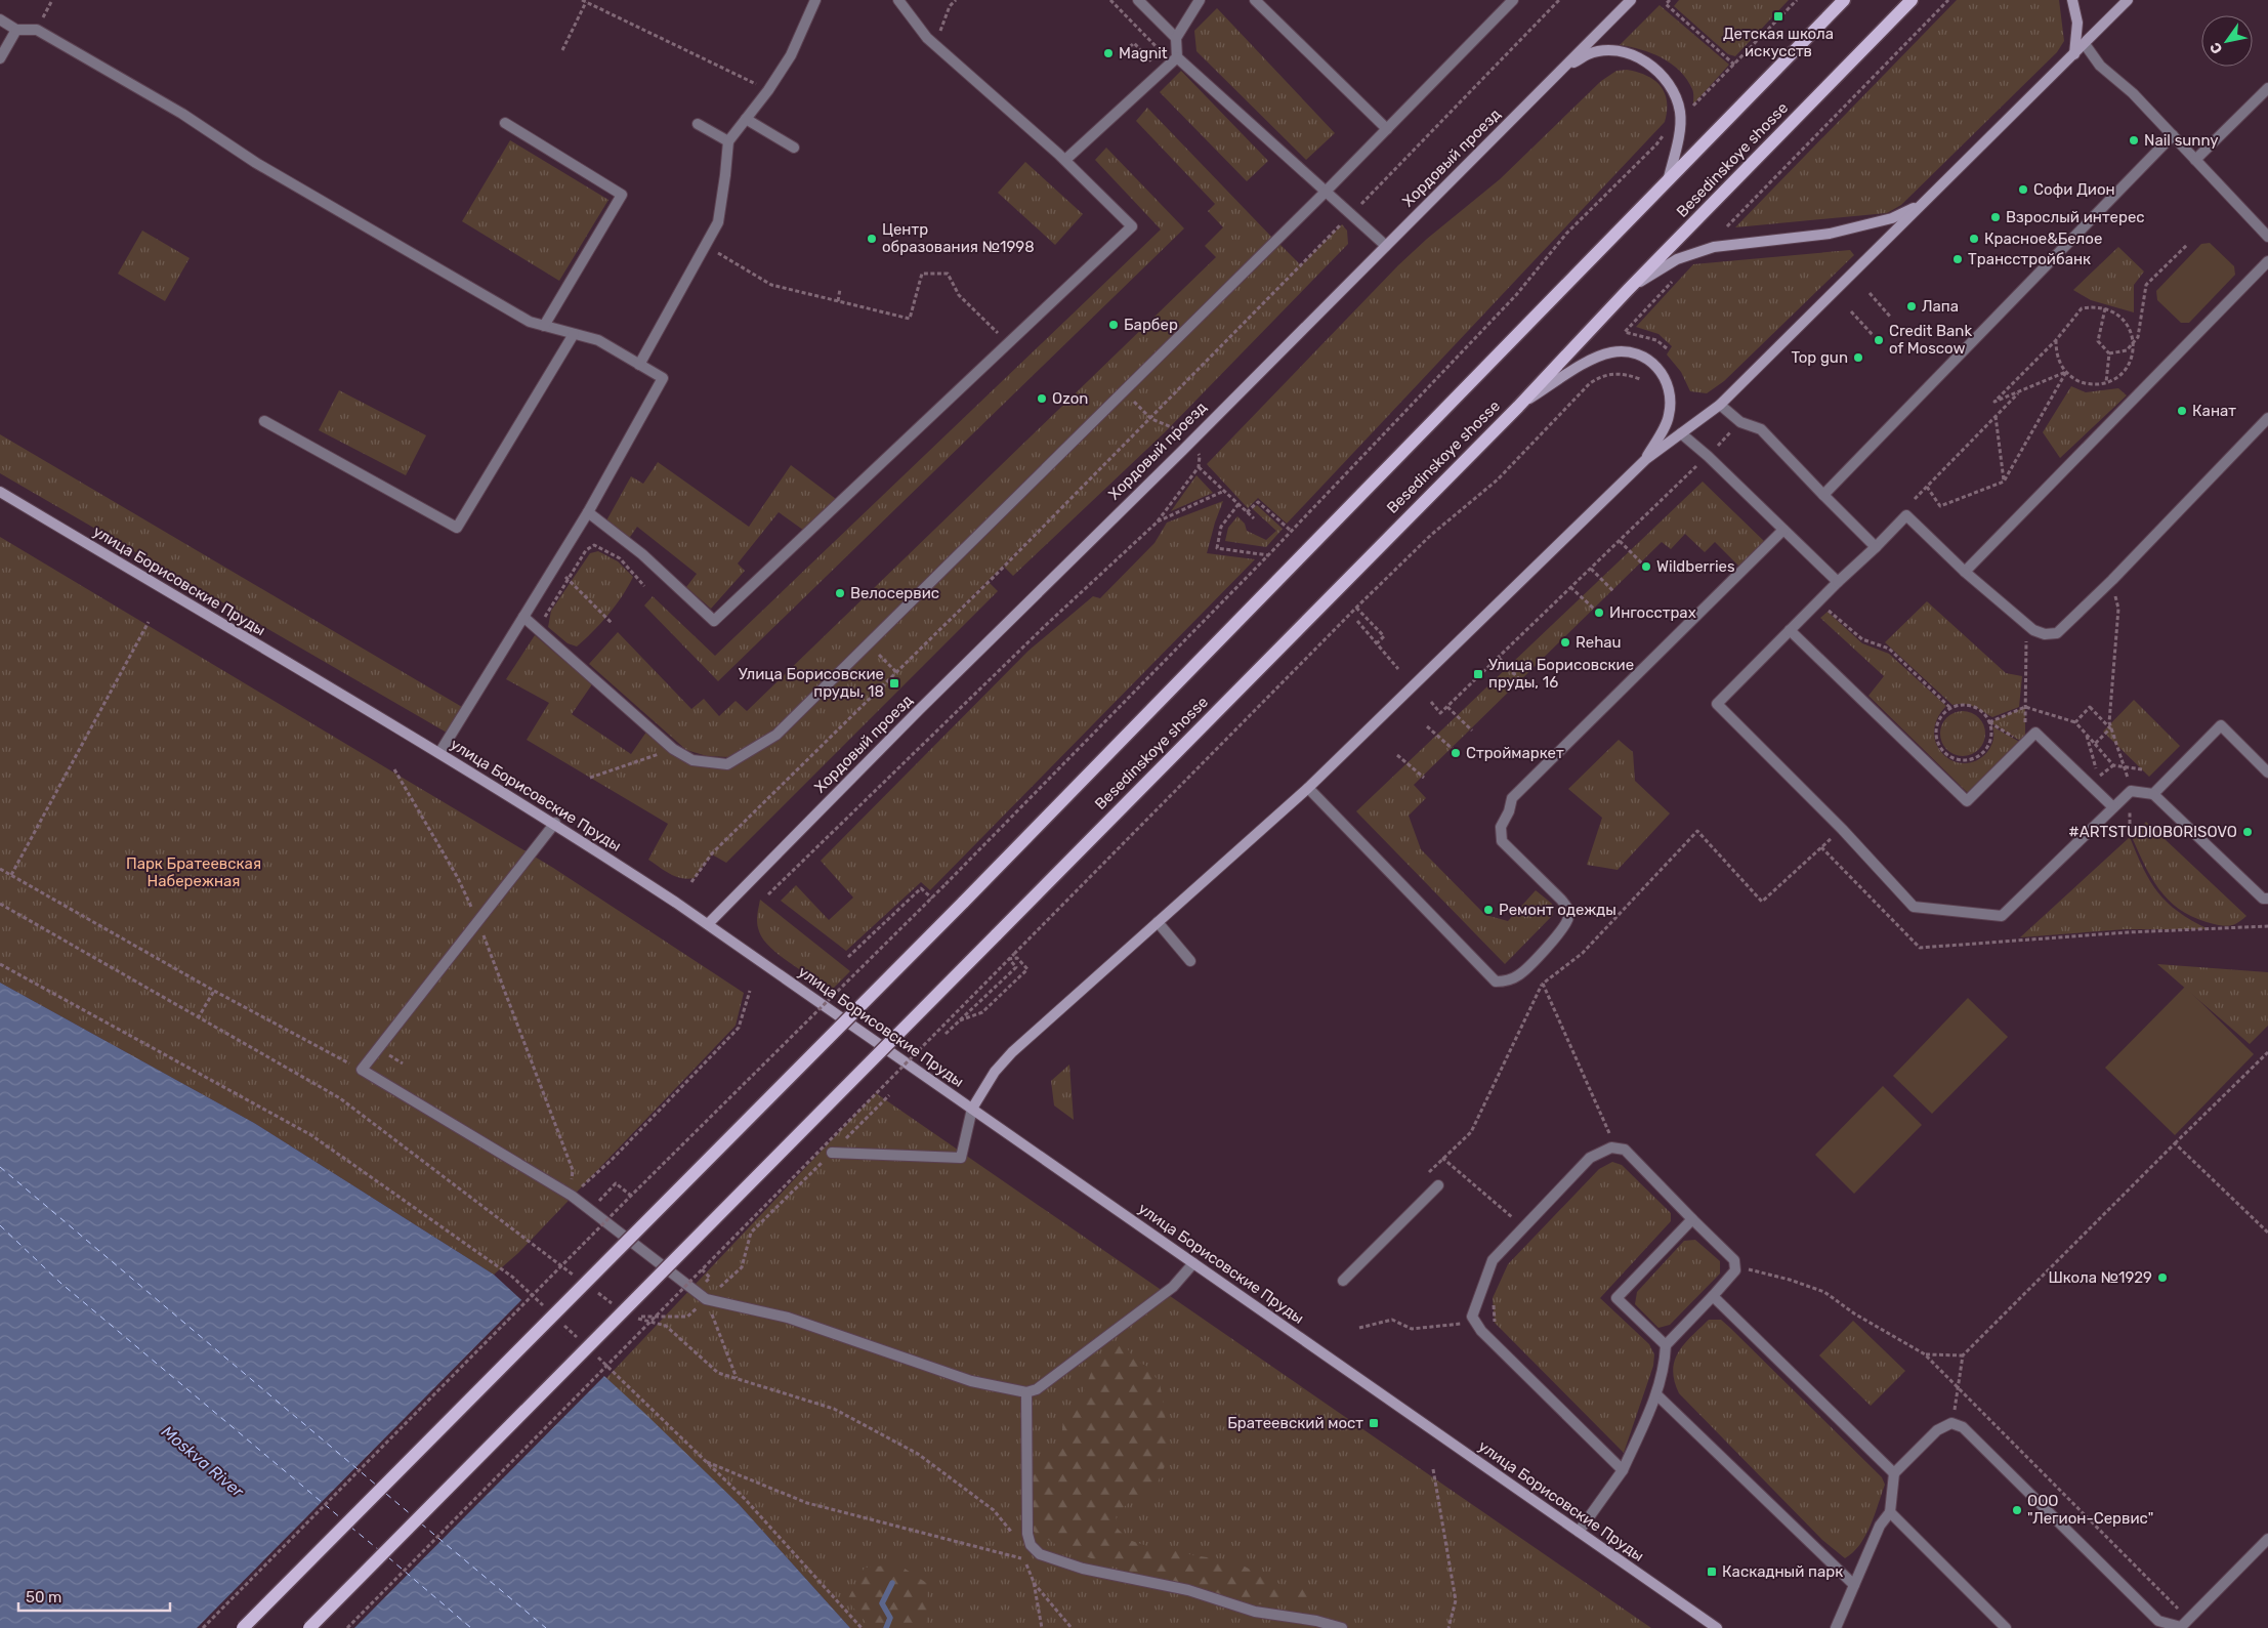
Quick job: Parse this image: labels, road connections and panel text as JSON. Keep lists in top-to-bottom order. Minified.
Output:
{"streets":{"main road":["Хордовый проезд","Besedinskoye shosse","улица Борисовские Пруды"]},"crossings":[["Хордовый проезд","улица Борисовские Пруды"]],"water":["Moskva River"],"parks":["Парк Братеевская Набережная"],"places":{"transit":["Детская школа искусств","Улица Борисовские пруды, 16","Улица Борисовские пруды, 18","Братеевский мост","Каскадный парк"],"other":["Magnit","Nail sunny","Софи Дион","Взрослый интерес","Центр образования №1998","Красное&Белое","Трансстройбанк","Лапа","Барбер","Credit Bank of Moscow","Top gun","Ozon","Канат","Wildberries","Велосервис","Ингосстрах","Rehau","Строймаркет","#ARTSTUDIOBORISOVO","Ремонт одежды","Школа №1929","ООО \"Легион-Сервис\""]},"scale_bar":"50 m","north":"bottom left"}
